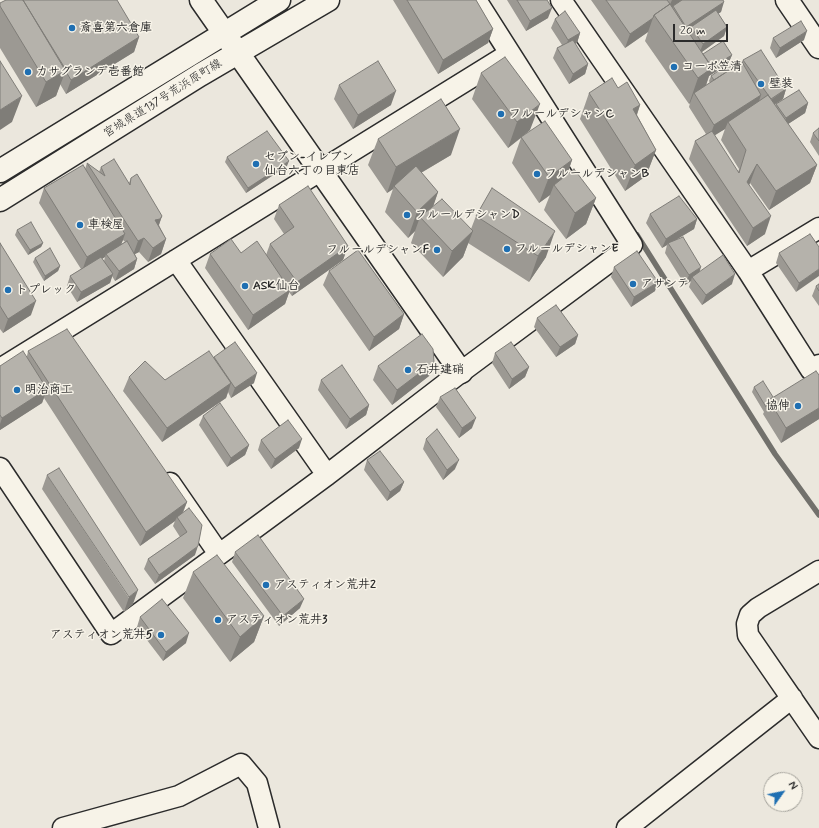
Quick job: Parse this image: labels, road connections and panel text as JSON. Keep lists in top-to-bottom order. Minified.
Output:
{"streets":{"main road":["宮城県道137号荒浜原町線"]},"places":["斎喜第六倉庫","コーポ笠清","カサグランデ壱番館","壁装","フルールデシャンC","セブン-イレブン 仙台六丁の目東店","フルールデシャンB","フルールデシャンD","車検屋","フルールデシャンE","フルールデシャンF","アサンテ","ASK仙台","トプレック","石井建硝","明治商工","協伸","アスティオン荒井2","アスティオン荒井3","アスティオン荒井5"],"scale_bar":"20 m","north":"top right"}
